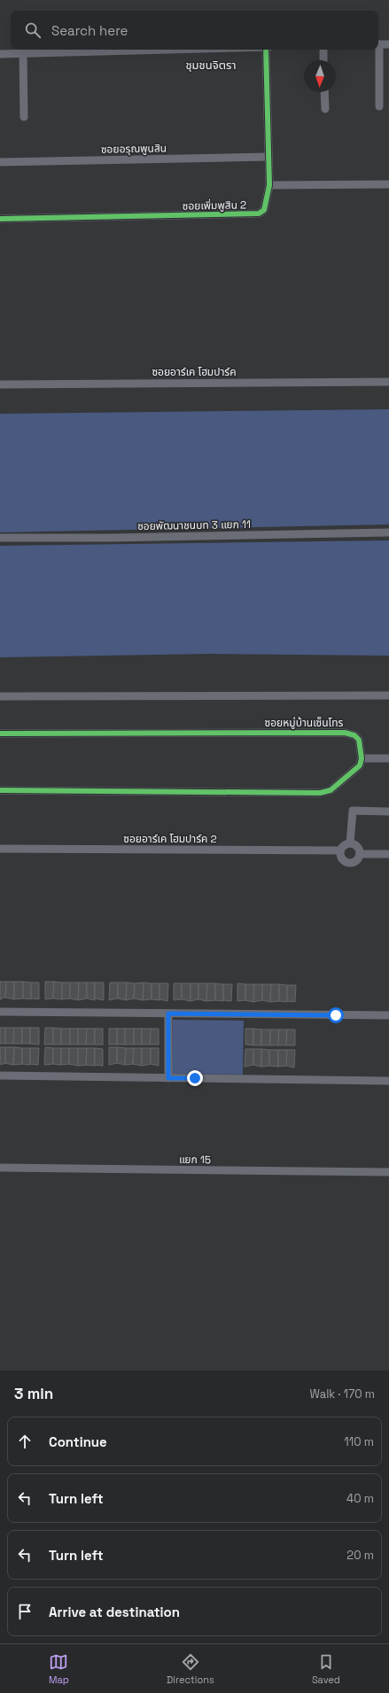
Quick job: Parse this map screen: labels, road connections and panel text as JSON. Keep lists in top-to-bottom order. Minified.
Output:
{"streets":{"street":["ซอยอรุณพูนสิน","ซอยเพิ่มพูสิน 2","ซอยอาร์เค โฮมปาร์ค","ซอยพัฒนาชนบท 3 แยก 11","ซอยหมู่บ้านเซ็นโทร","ซอยอาร์เค โฮมปาร์ค 2","แยก 15"]},"crossings":[["ซอยอรุณพูนสิน","ซอยเพิ่มพูสิน 2"]],"districts":["ชุมชนจิตรา"],"north":"bottom","page":{"search":"Search here","heading":["3 min","Walk · 170 m"],"list":[["Continue","110 m"],["Turn left","40 m"],["Turn left","20 m"],"Arrive at destination"],"nav":["Map","Directions","Saved"]}}
